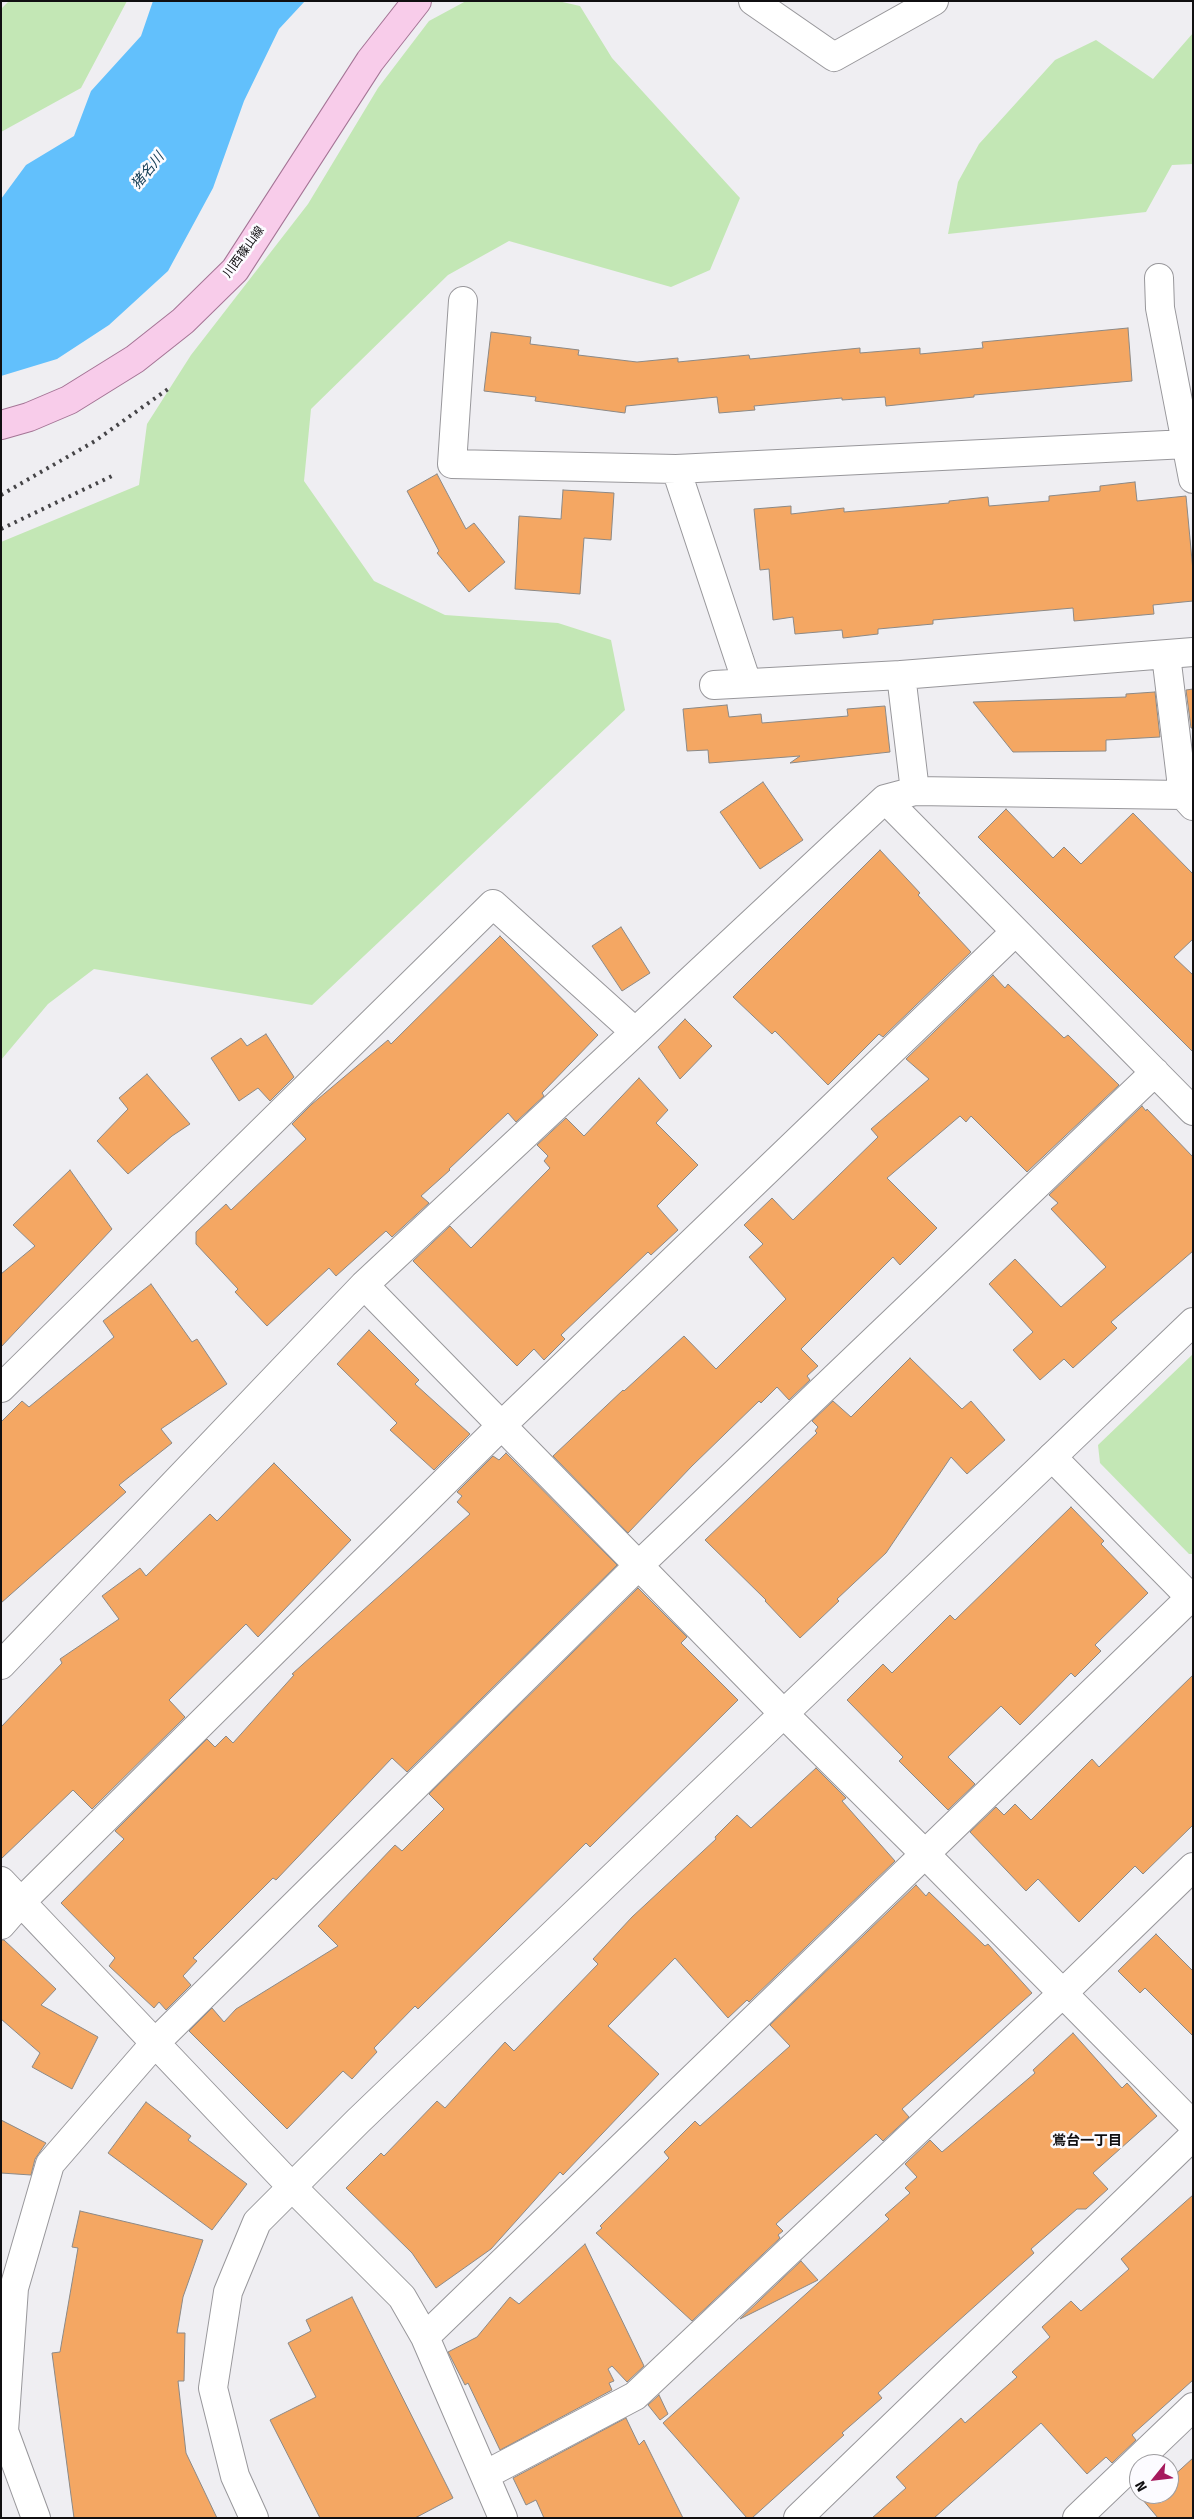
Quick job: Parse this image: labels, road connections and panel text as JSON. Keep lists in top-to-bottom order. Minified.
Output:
{"streets":{"main road":["川西篠山線"]},"districts":["鴬台一丁目"],"water":["猪名川"],"north":"bottom left"}
